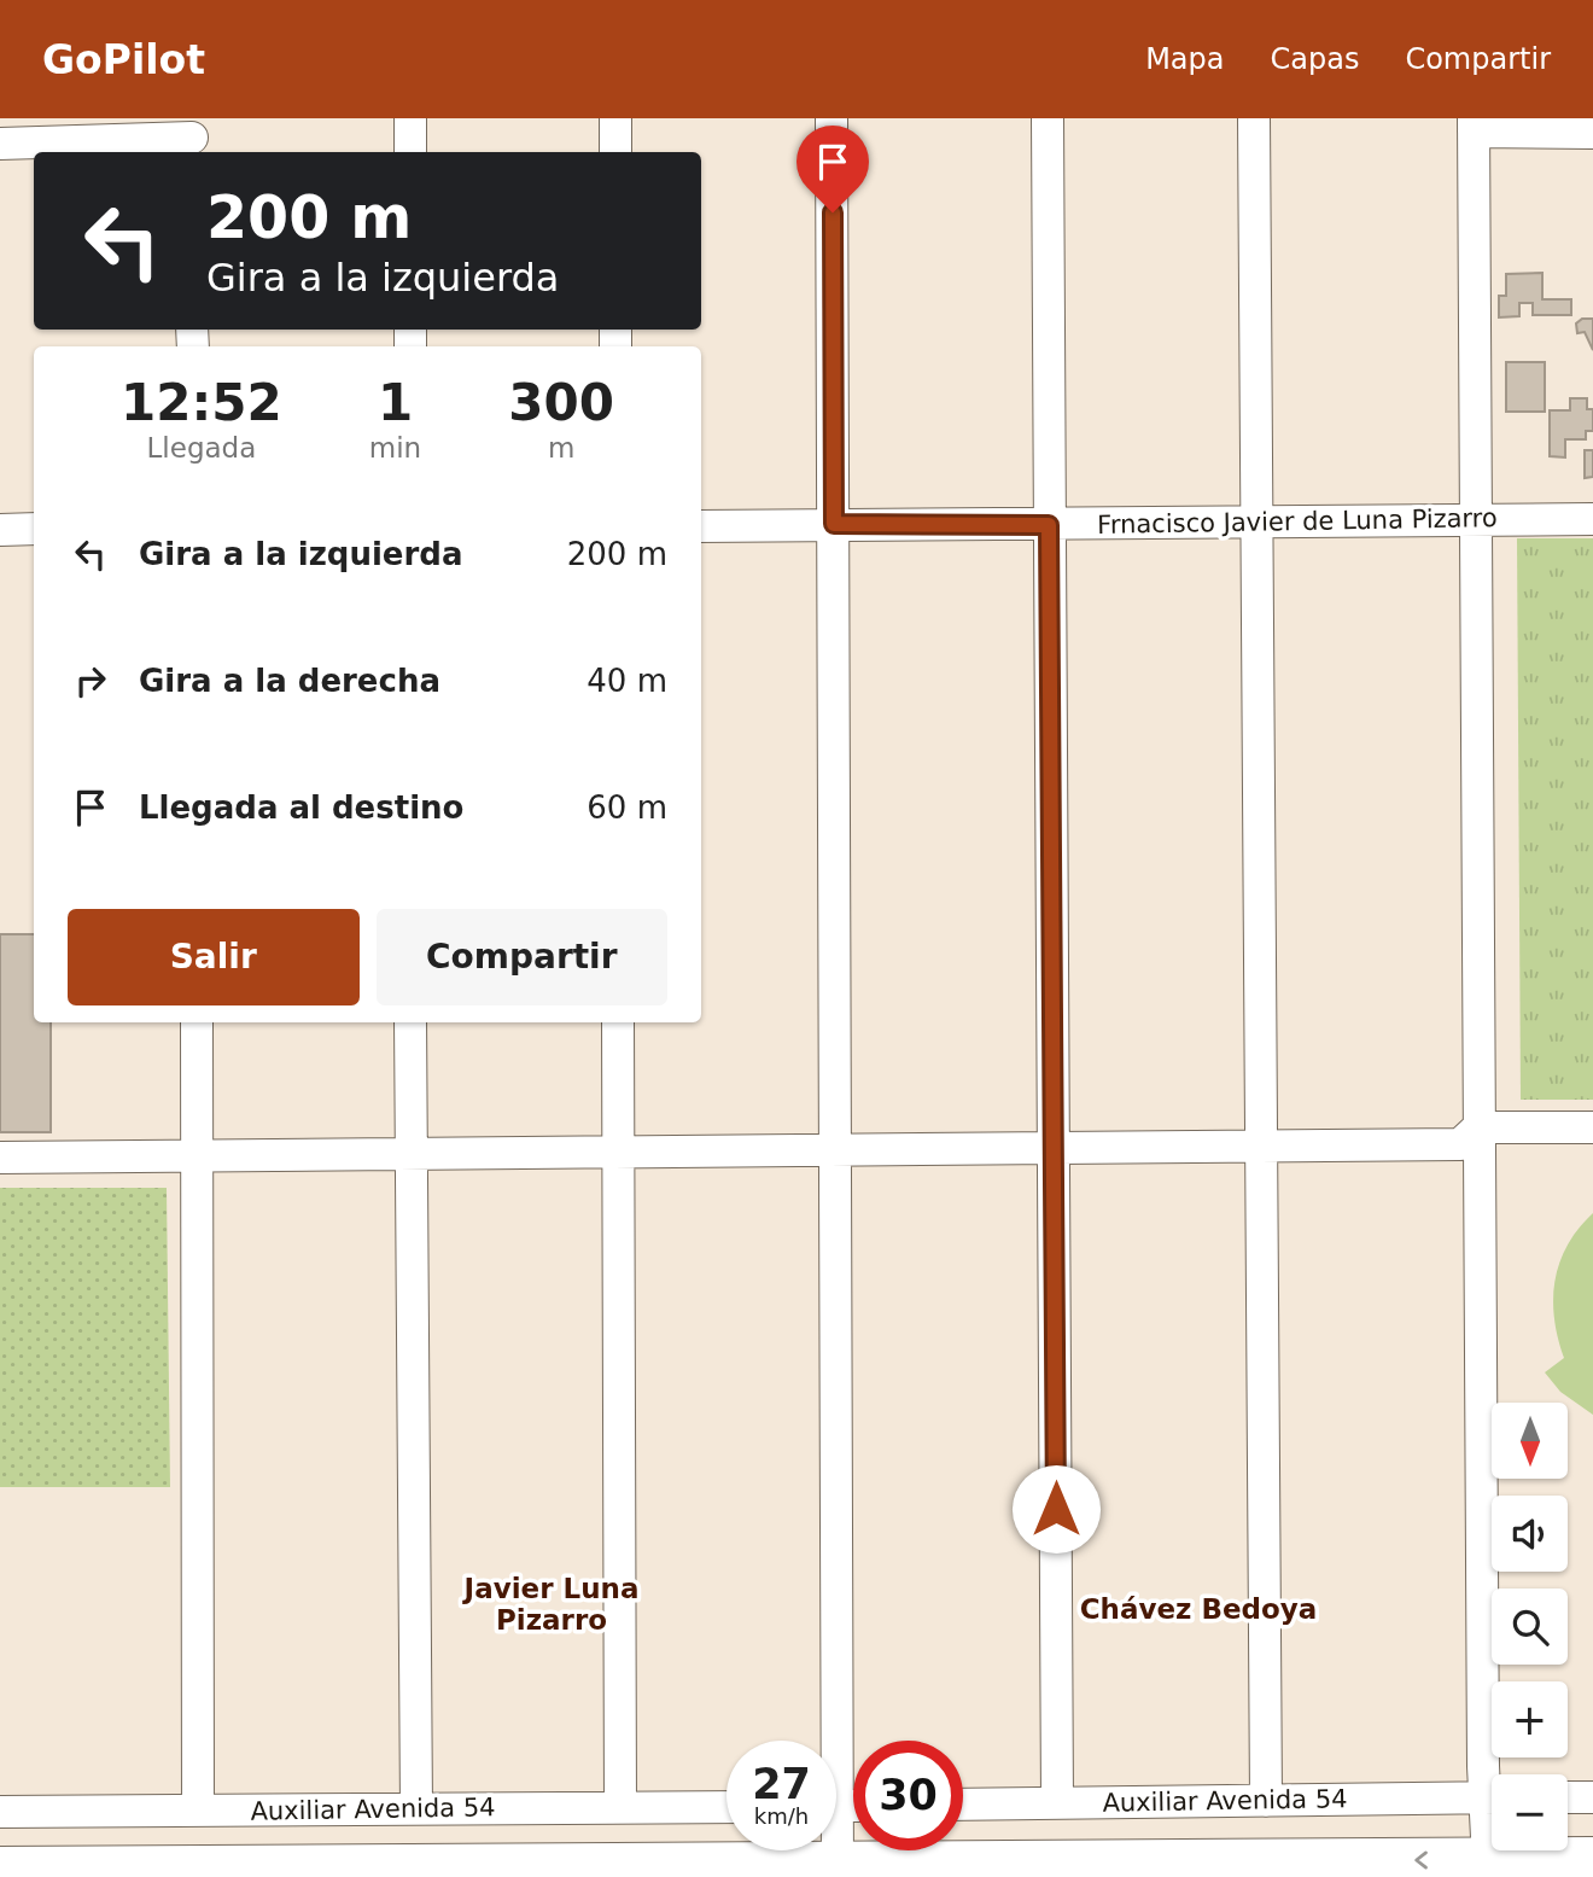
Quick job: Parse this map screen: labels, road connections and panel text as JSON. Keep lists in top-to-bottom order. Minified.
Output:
{"streets":{"street":["Frnacisco Javier de Luna Pizarro","Auxiliar Avenida 54"]},"districts":["Javier Luna Pizarro","Chávez Bedoya"],"north":"bottom","page":{"header":"GoPilot","nav":["Mapa","Capas","Compartir"],"turn":["200 m","Gira a la izquierda"],"eta":["12:52","Llegada","1","min","300","m"],"list":[{"name":"Gira a la izquierda","value":"200 m"},{"name":"Gira a la derecha","value":"40 m"},{"name":"Llegada al destino","value":"60 m"}],"buttons":["Salir","Compartir"],"map_buttons":["+","−"],"speed":"27 km/h","limit":"30"}}
